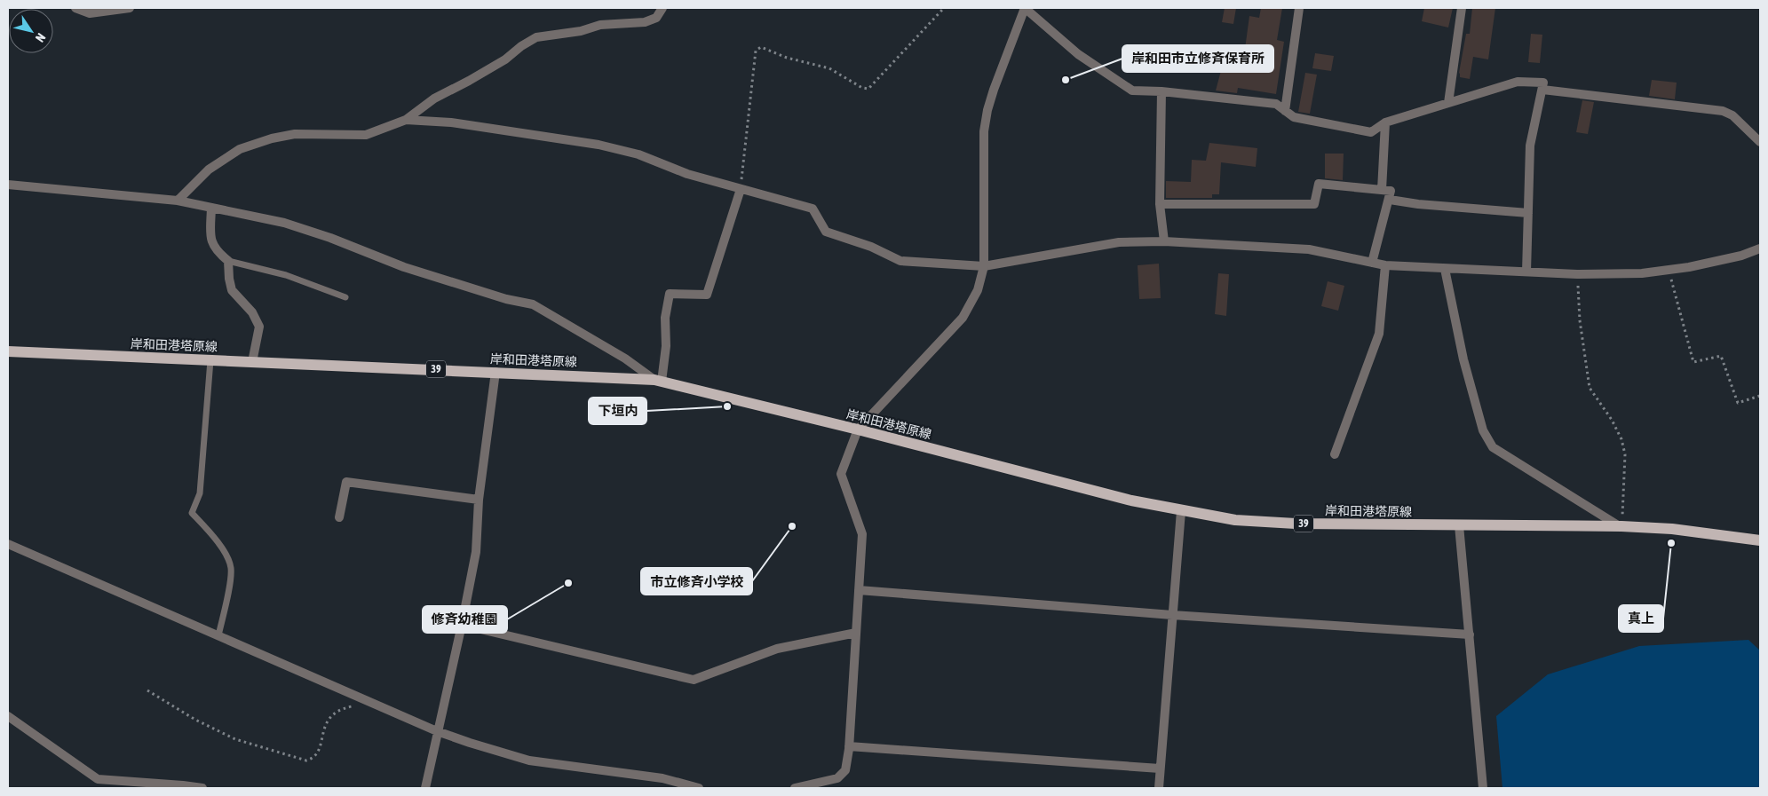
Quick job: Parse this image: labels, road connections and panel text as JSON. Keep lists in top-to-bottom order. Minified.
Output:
{"streets":{"main road":["岸和田港塔原線","39"]},"places":["岸和田市立修斉保育所","下垣内","市立修斉小学校","真上","修斉幼稚園"],"north":"bottom right"}
